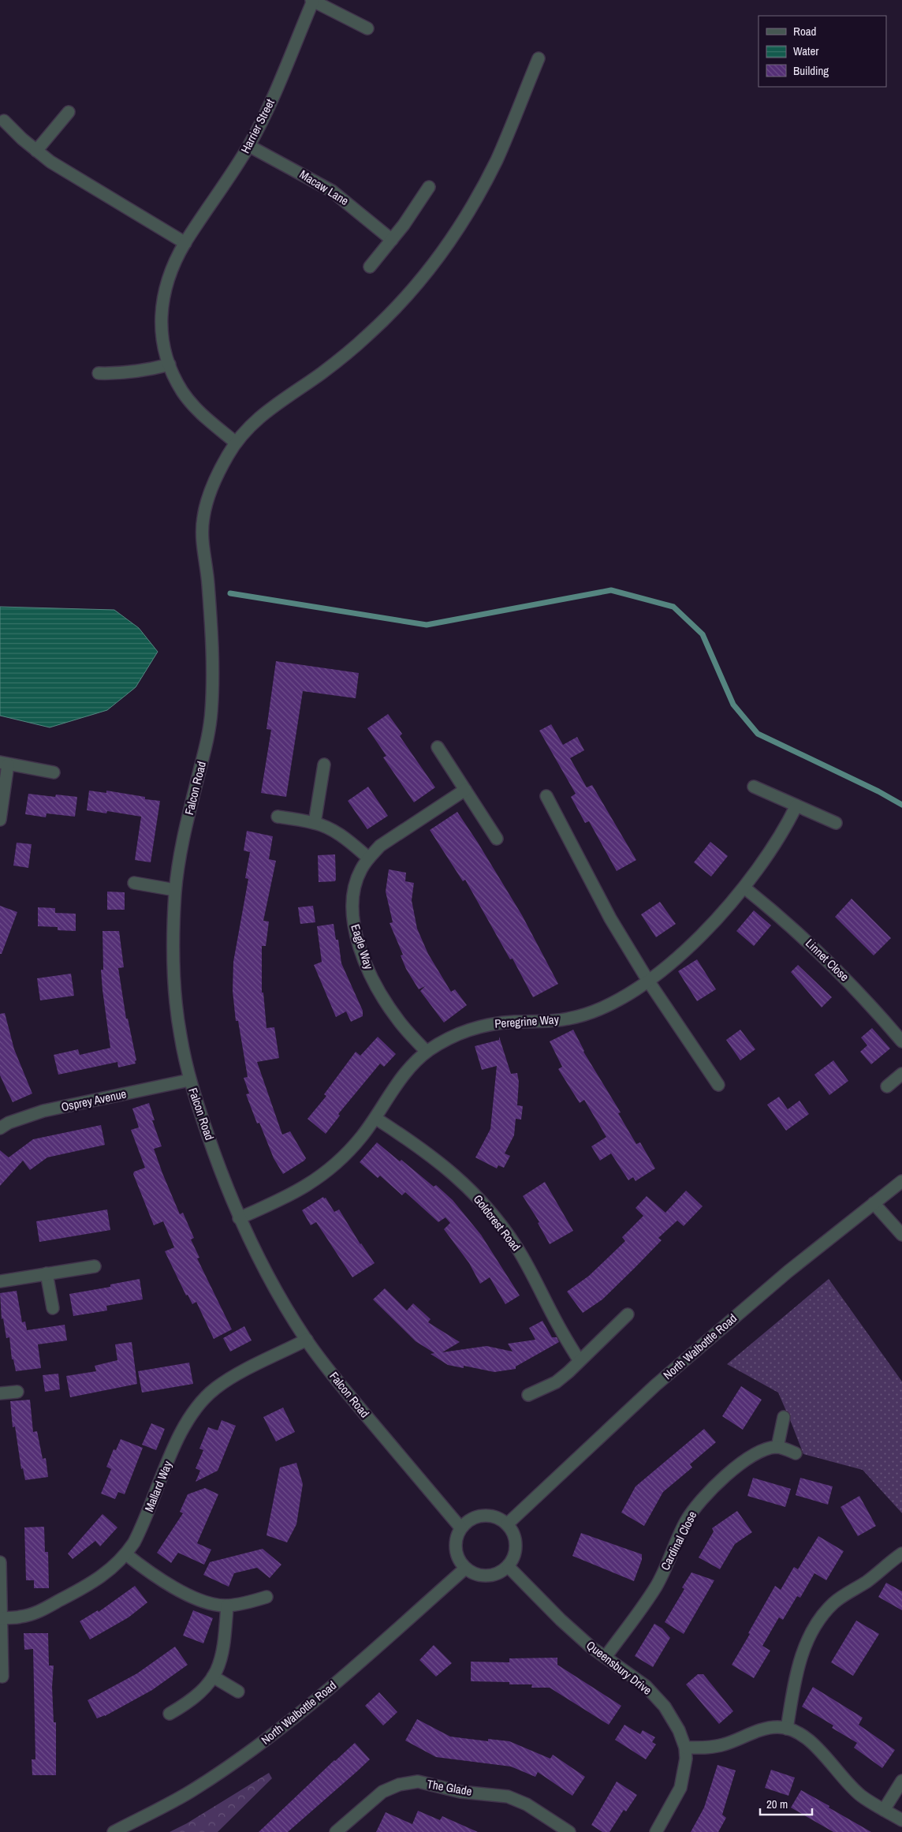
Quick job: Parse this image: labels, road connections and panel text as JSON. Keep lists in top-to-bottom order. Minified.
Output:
{"streets":{"street":["Harrier Street","Macaw Lane","Falcon Road","Eagle Way","Linnet Close","Peregrine Way","Osprey Avenue","Goldcrest Road","North Walbottle Road","Mallard Way","Cardinal Close","Queensbury Drive","The Glade"]},"crossings":[["Harrier Street","Macaw Lane"],["Harrier Street","Falcon Road"],["Falcon Road","Peregrine Way"],["Falcon Road","Osprey Avenue"],["Falcon Road","North Walbottle Road"],["Falcon Road","Mallard Way"],["Falcon Road","Queensbury Drive"],["Eagle Way","Peregrine Way"],["Linnet Close","Peregrine Way"],["Peregrine Way","Goldcrest Road"],["North Walbottle Road","Queensbury Drive"],["Cardinal Close","Queensbury Drive"]],"legend":["Road","Water","Building"],"scale_bar":"20 m"}
